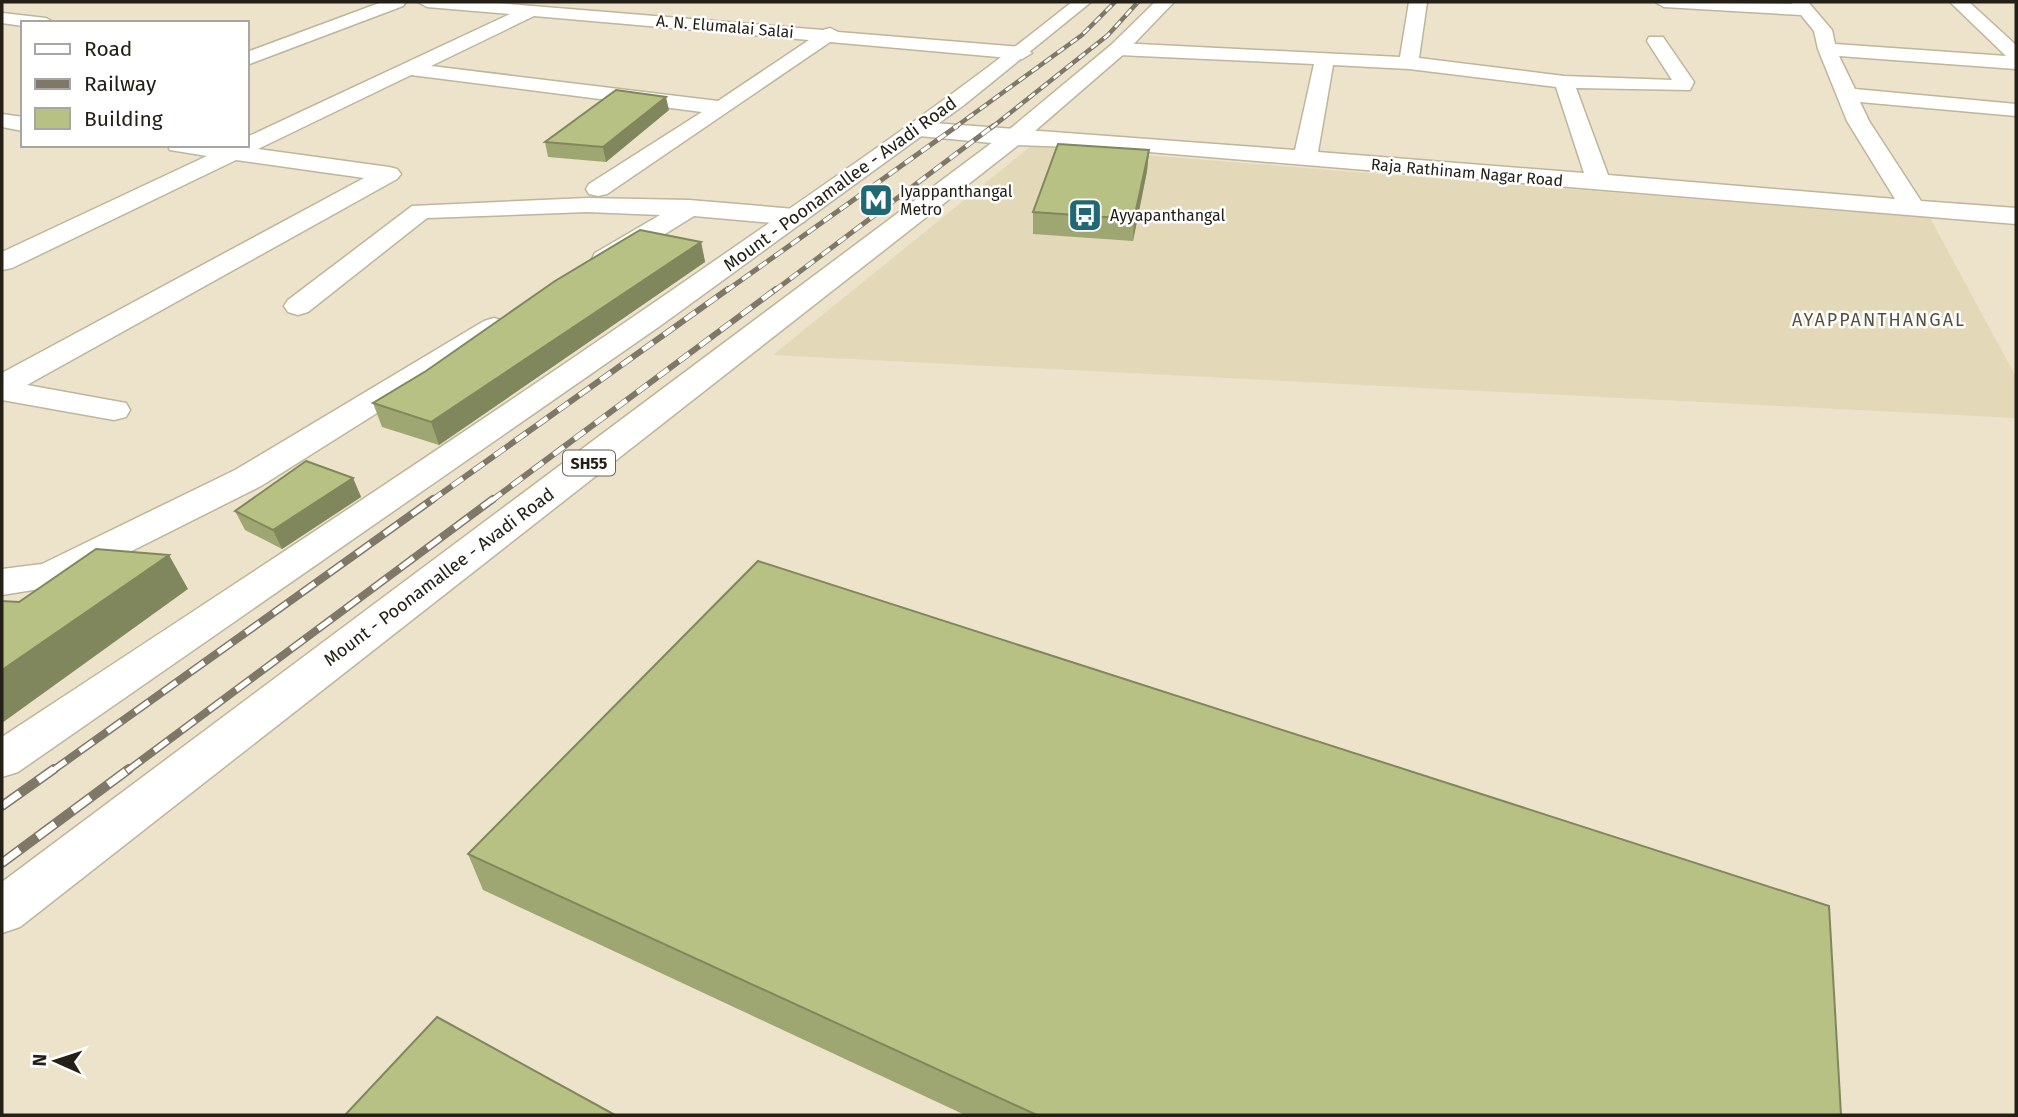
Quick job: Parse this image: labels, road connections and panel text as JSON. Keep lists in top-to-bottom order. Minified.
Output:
{"streets":{"street":["A. N. Elumalai Salai","Raja Rathinam Nagar Road","Mount - Poonamallee - Avadi Road","SH55"]},"crossings":[["A. N. Elumalai Salai","Mount - Poonamallee - Avadi Road"],["Raja Rathinam Nagar Road","Mount - Poonamallee - Avadi Road"]],"districts":["AYAPPANTHANGAL"],"places":{"metro station":["Iyappanthangal Metro"],"bus stop":["Ayyapanthangal"]},"legend":["Road","Railway","Building"],"north":"left"}
